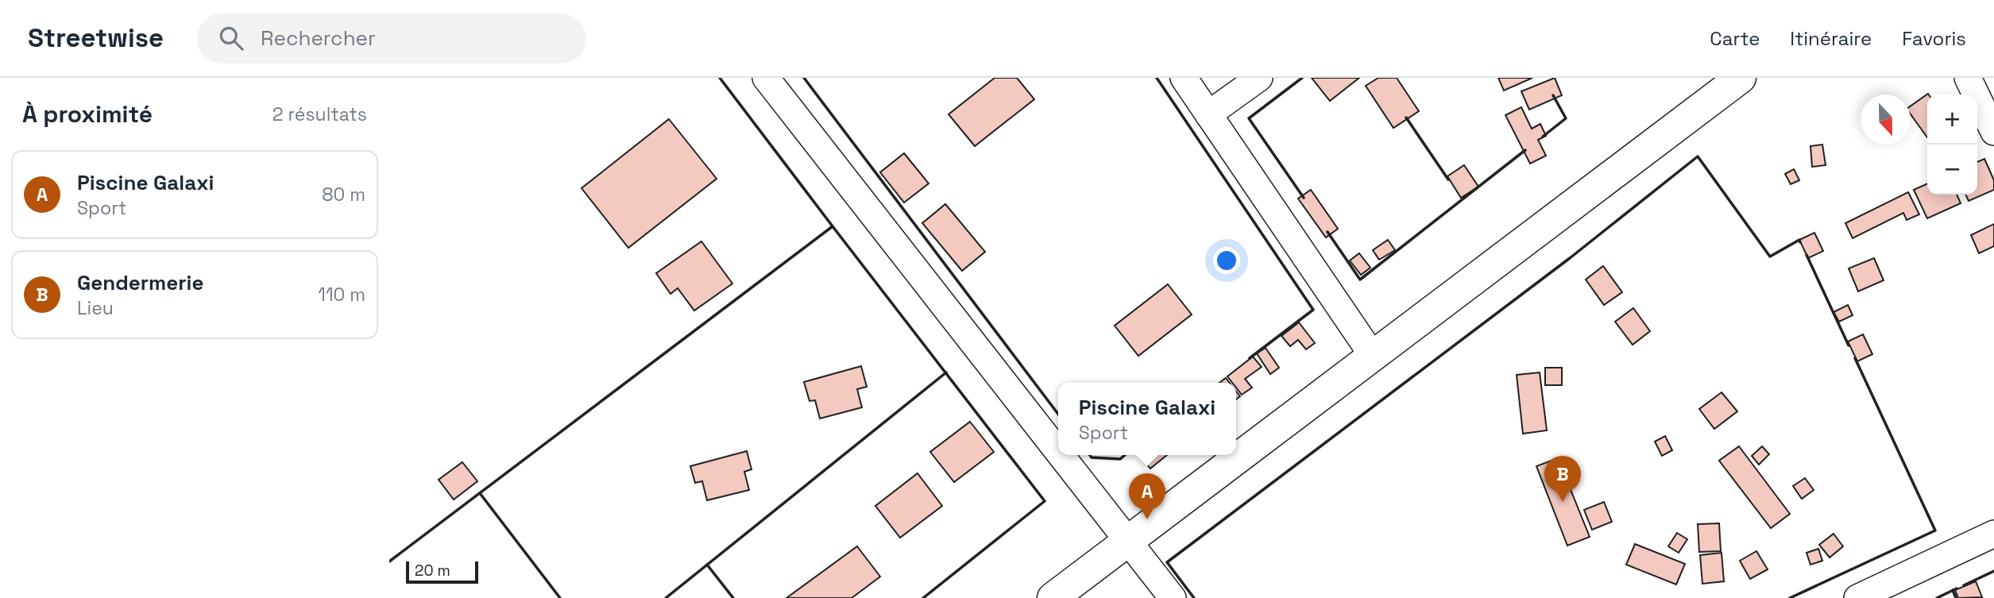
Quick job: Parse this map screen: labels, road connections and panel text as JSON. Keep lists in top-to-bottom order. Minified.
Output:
{"scale_bar":"20 m","north":"bottom","page":{"header":"Streetwise","search":"Rechercher","nav":["Carte","Itinéraire","Favoris"],"heading":["À proximité","2 résultats"],"map_buttons":["+","−"],"list":[{"mark":"A","name":"Piscine Galaxi","note":"Sport","value":"80 m"},{"mark":"B","name":"Gendermerie","note":"Lieu","value":"110 m"}],"popup":["Piscine Galaxi","Sport"],"pins":["B","A"],"scale":"20 m"}}
